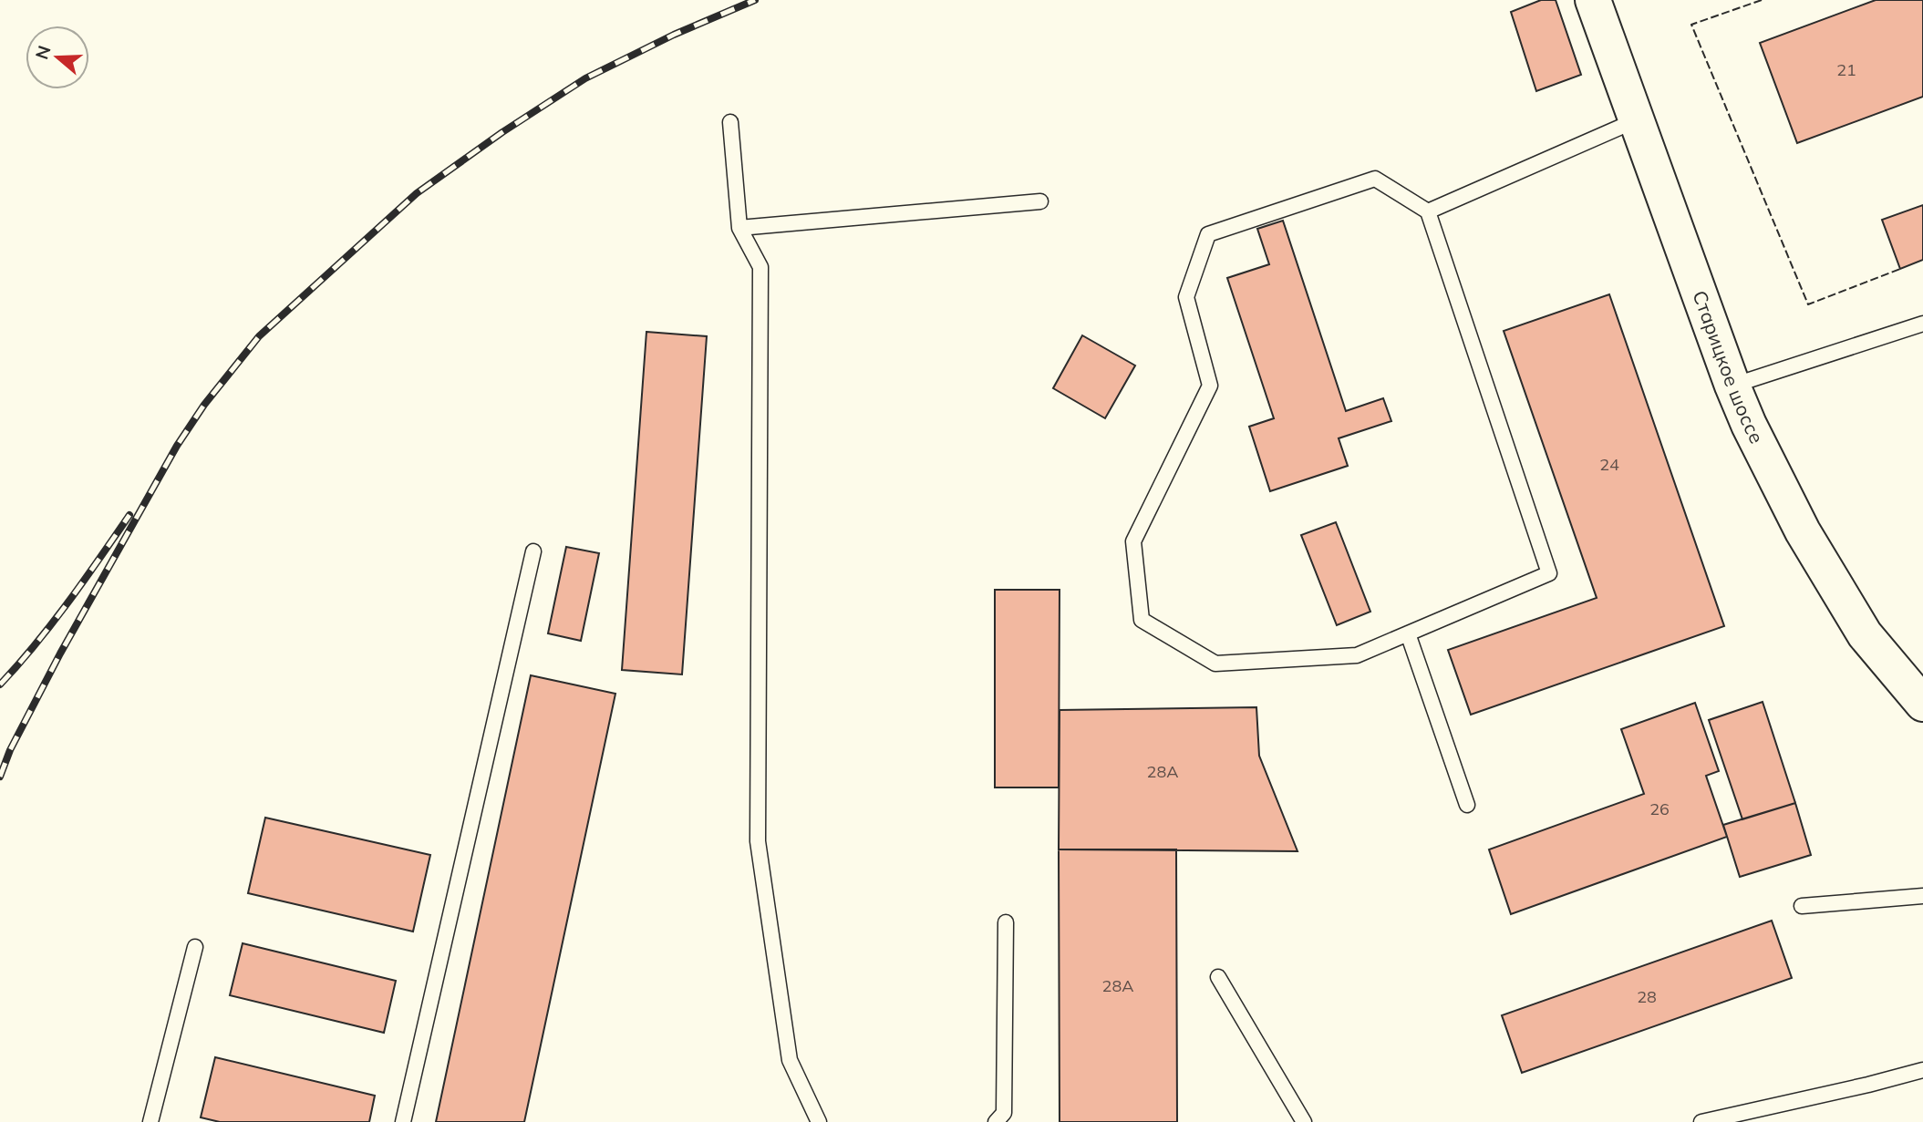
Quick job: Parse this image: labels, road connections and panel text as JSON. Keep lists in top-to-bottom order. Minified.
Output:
{"streets":{"main road":["Старицкое шоссе"]},"house_numbers":["21","24","28А","26","28А","28"],"north":"left"}
